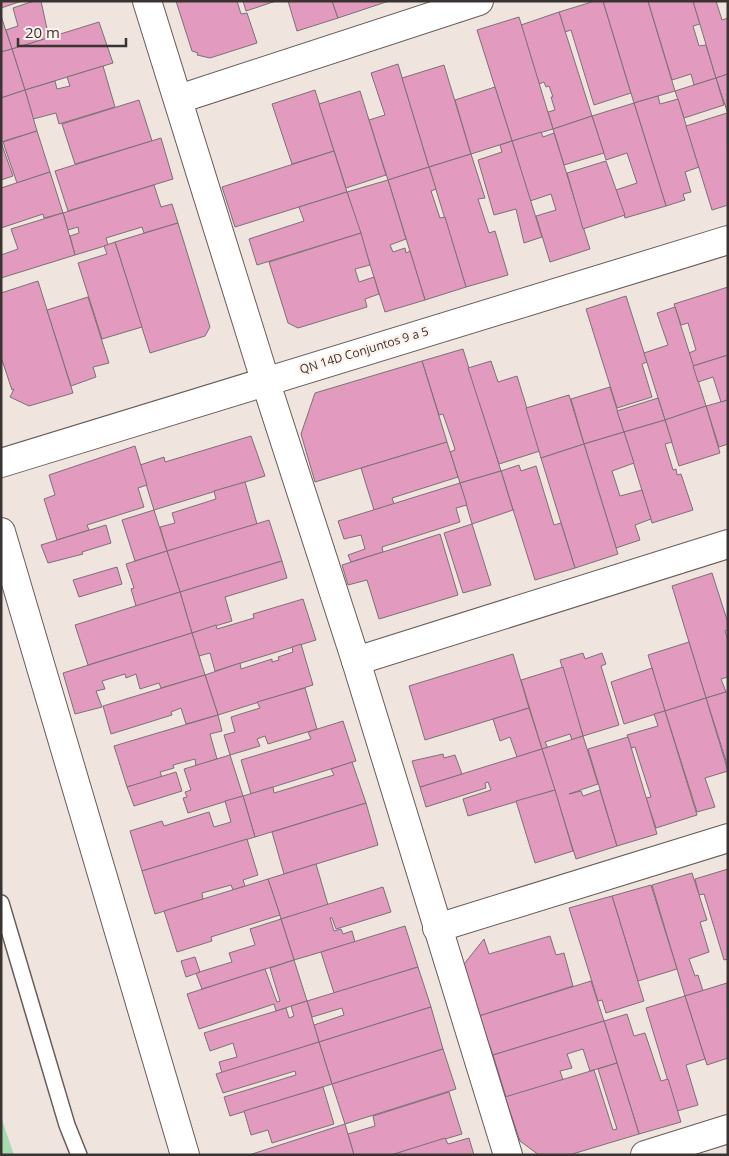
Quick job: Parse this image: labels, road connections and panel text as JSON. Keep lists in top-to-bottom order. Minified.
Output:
{"streets":{"street":["QN 14D Conjuntos 9 a 5"]},"scale_bar":"20 m"}
